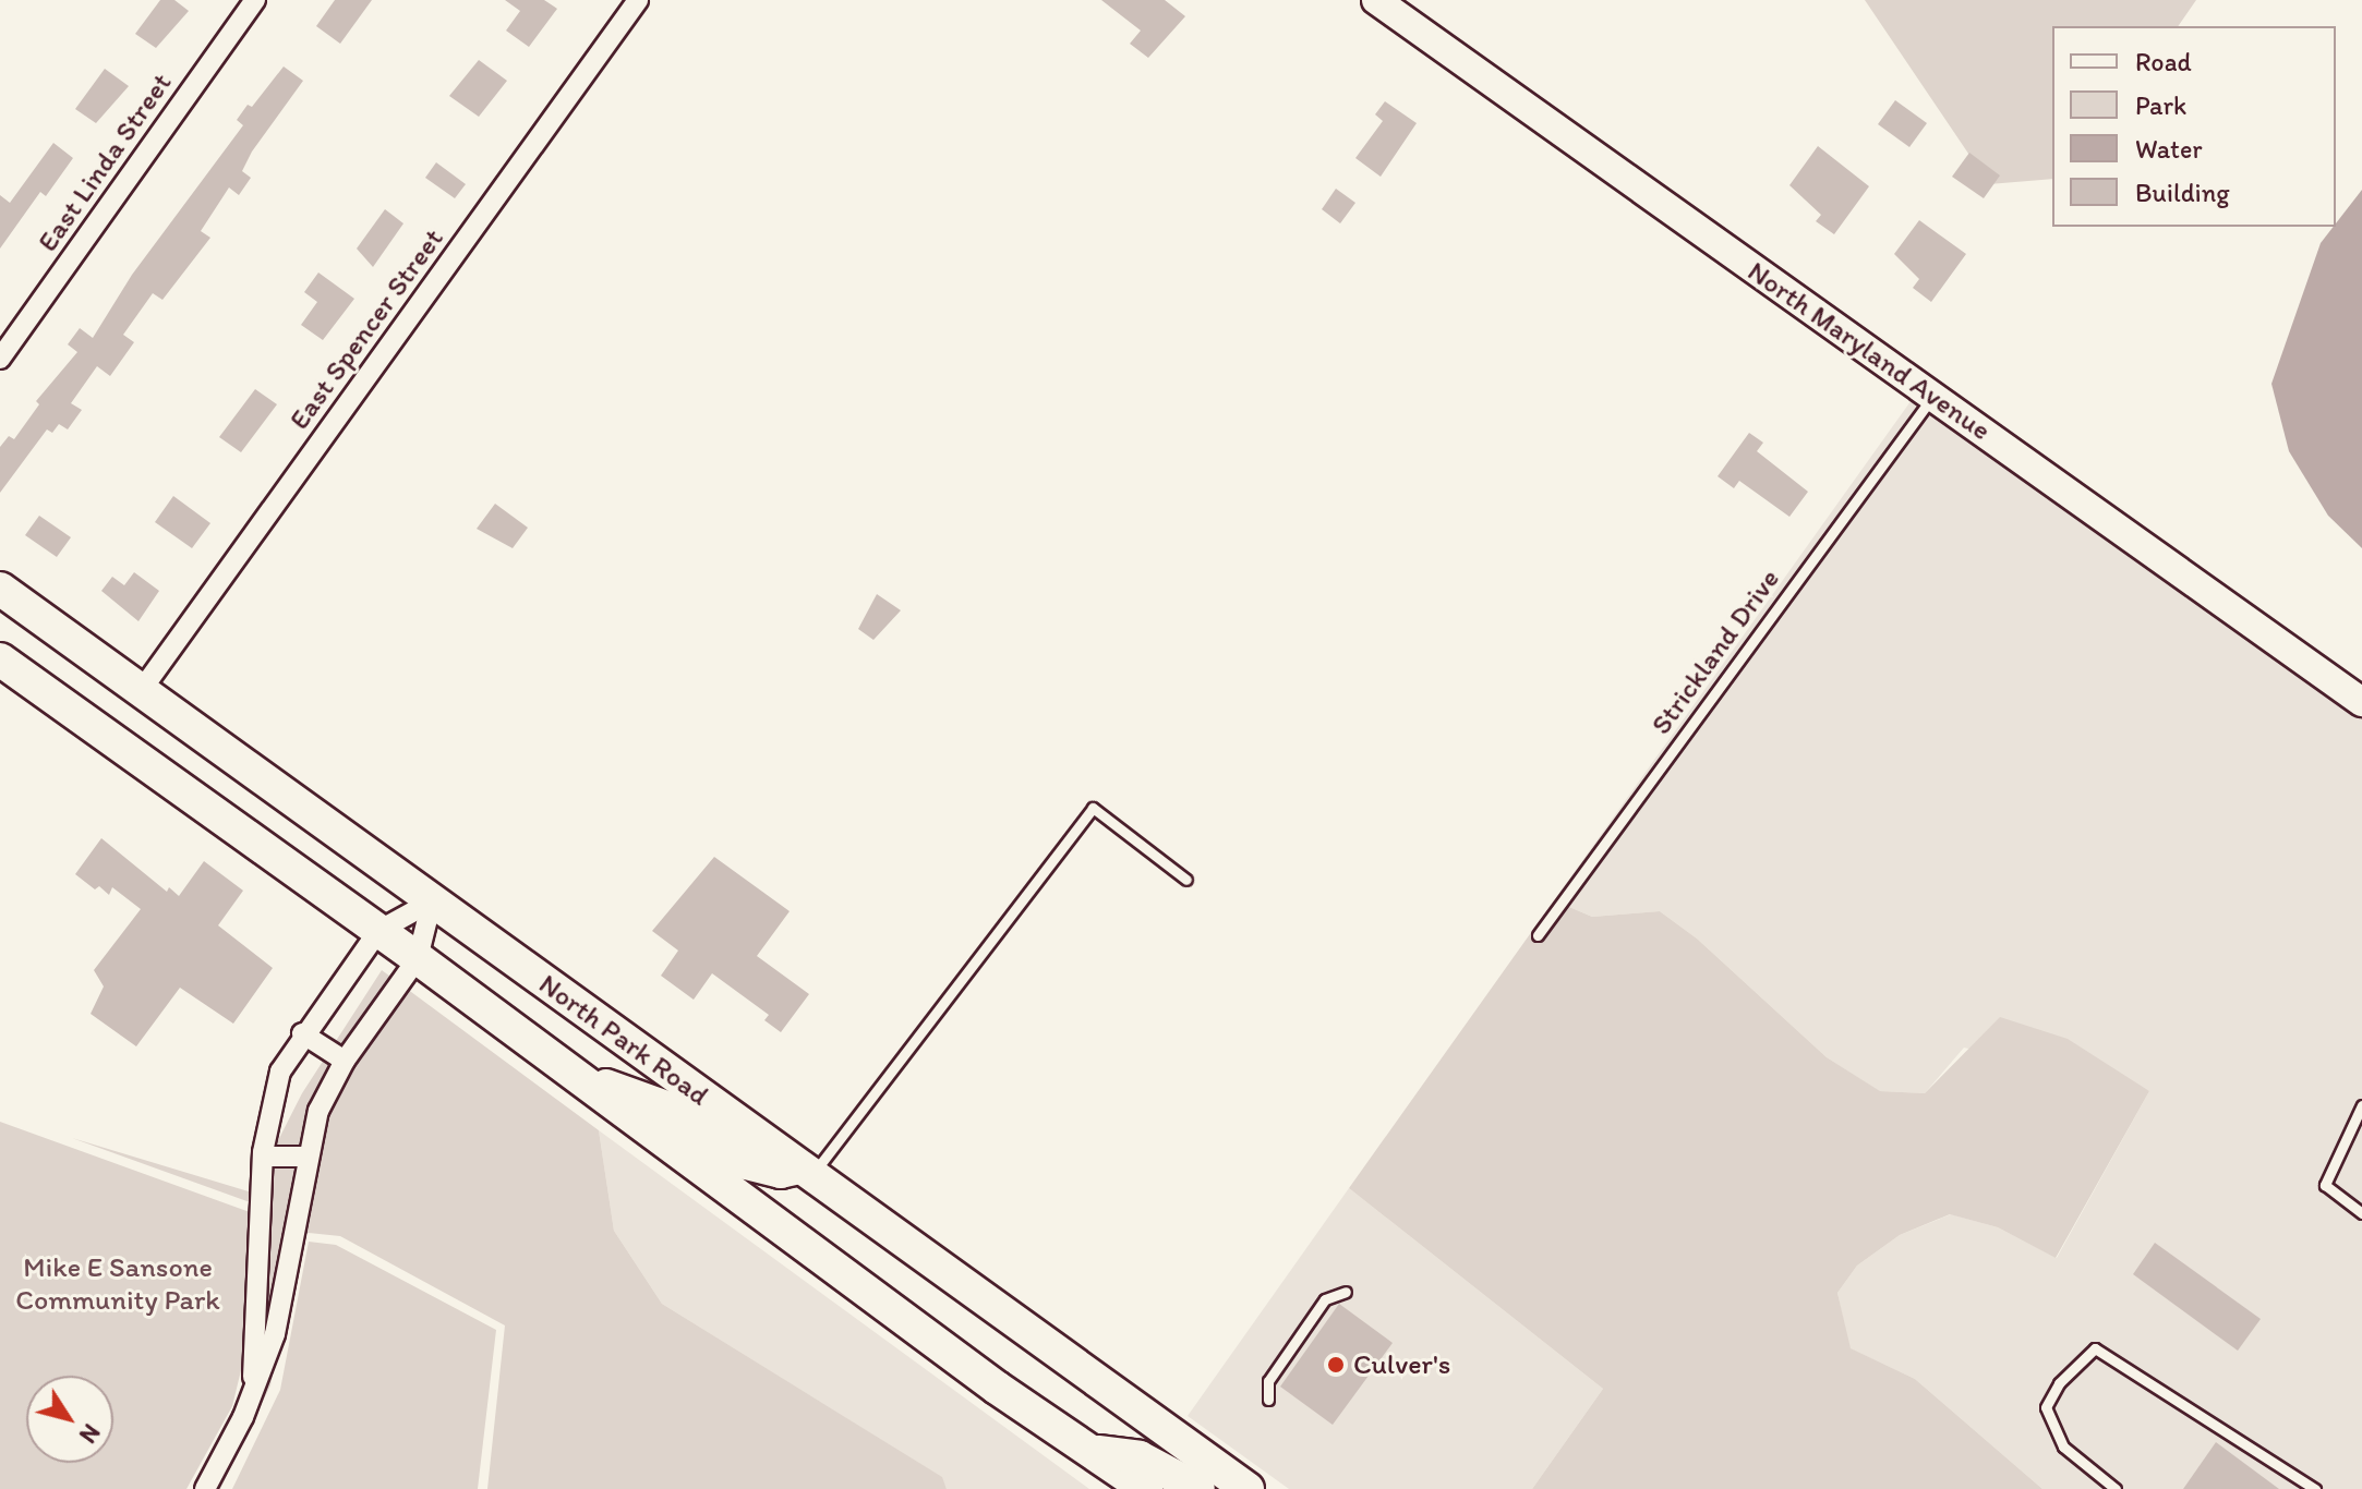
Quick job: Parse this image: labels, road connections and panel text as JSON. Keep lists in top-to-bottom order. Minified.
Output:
{"streets":{"main road":["North Park Road"],"street":["East Linda Street","East Spencer Street","North Maryland Avenue"],"lane":["Strickland Drive"]},"crossings":[["East Spencer Street","North Park Road"],["North Maryland Avenue","Strickland Drive"]],"parks":["Mike E Sansone Community Park"],"places":["Culver's"],"legend":["Road","Park","Water","Building"],"north":"bottom right"}
